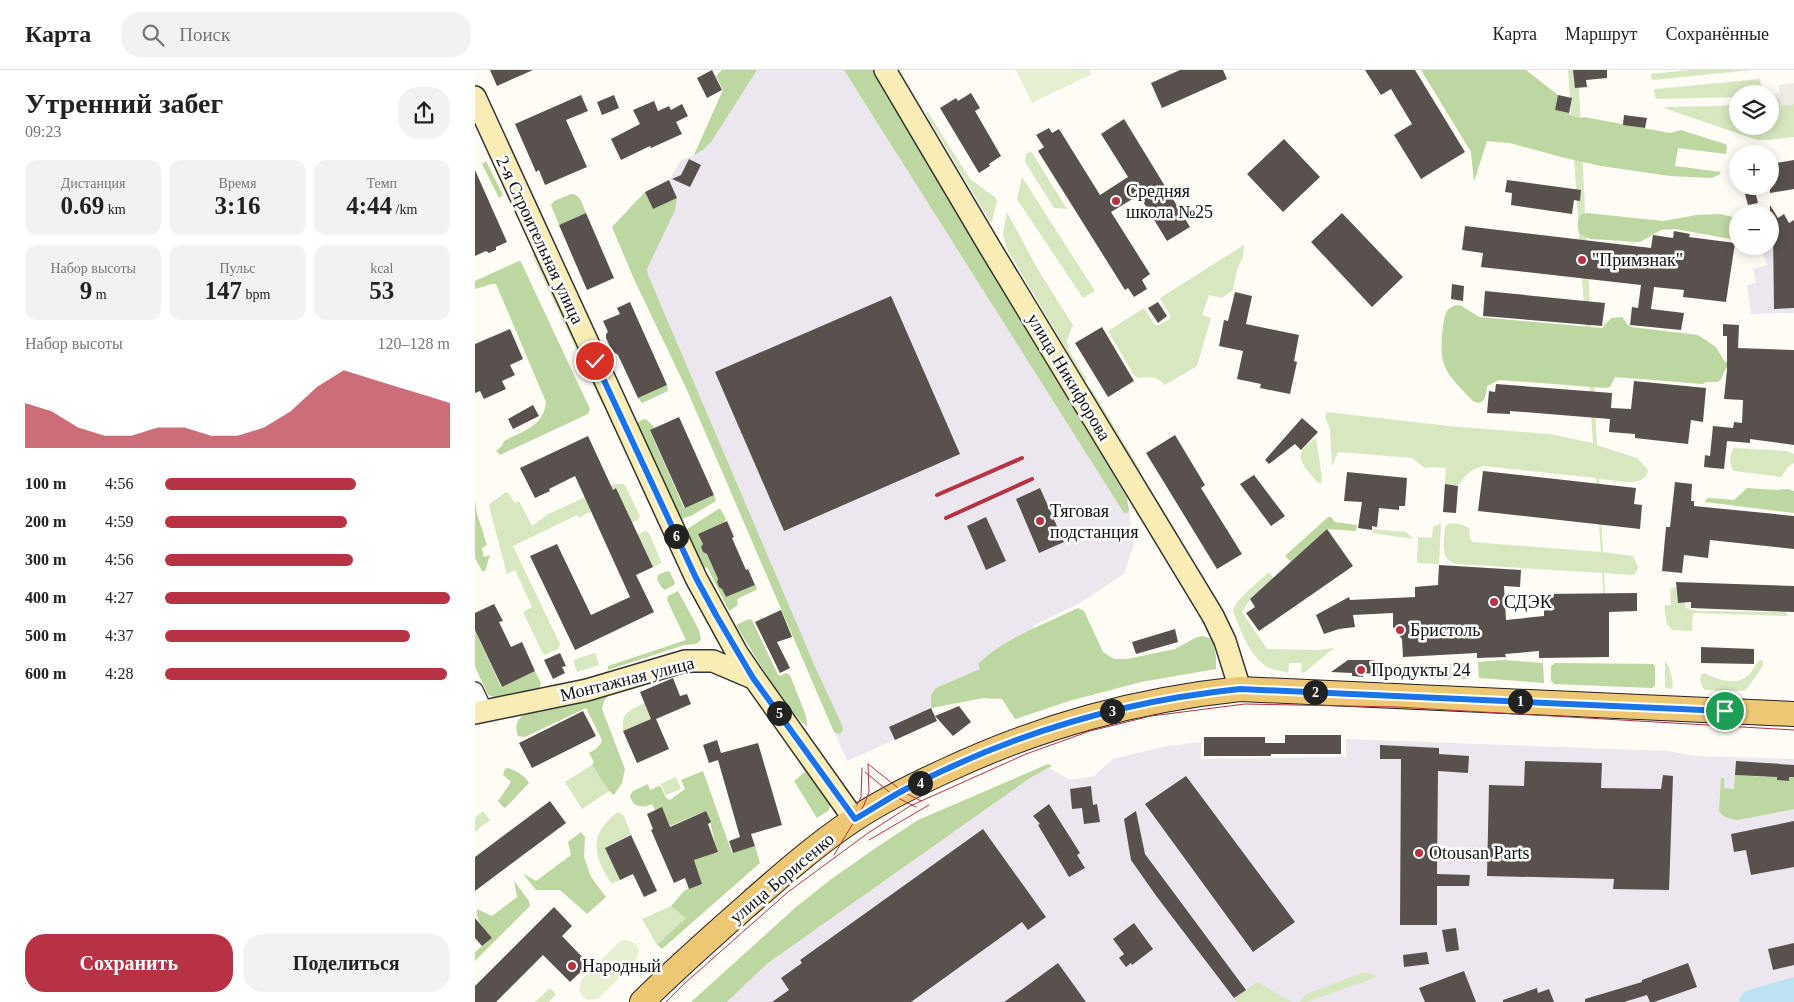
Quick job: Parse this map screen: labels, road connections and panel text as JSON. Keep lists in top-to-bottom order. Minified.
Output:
{"streets":{"main road":["2-я Строительная улица","улица Никифорова","Монтажная улица","улица Борисенко"]},"crossings":[["2-я Строительная улица","Монтажная улица"],["улица Никифорова","улица Борисенко"]],"places":["Средняя школа №25","\"Примзнак\"","Тяговая подстанция","СДЭК","Бристоль","Продукты 24","Otousan Parts","Народный"],"page":{"header":"Карта","search":"Поиск","nav":["Карта","Маршрут","Сохранённые"],"heading":["Утренний забег","09:23"],"map_buttons":["+","−"],"stats":[["Дистанция","0.69 km"],["Время","3:16"],["Темп","4:44 /km"],["Набор высоты","9 m"],["Пульс","147 bpm"],["kcal","53"]],"chart":["Набор высоты","120–128 m"],"list":[{"name":"100 m","note":"4:56"},{"name":"200 m","note":"4:59"},{"name":"300 m","note":"4:56"},{"name":"400 m","note":"4:27"},{"name":"500 m","note":"4:37"},{"name":"600 m","note":"4:28"}],"pins":["6","2","1","3","5","4"],"buttons":["Сохранить","Поделиться"]}}
